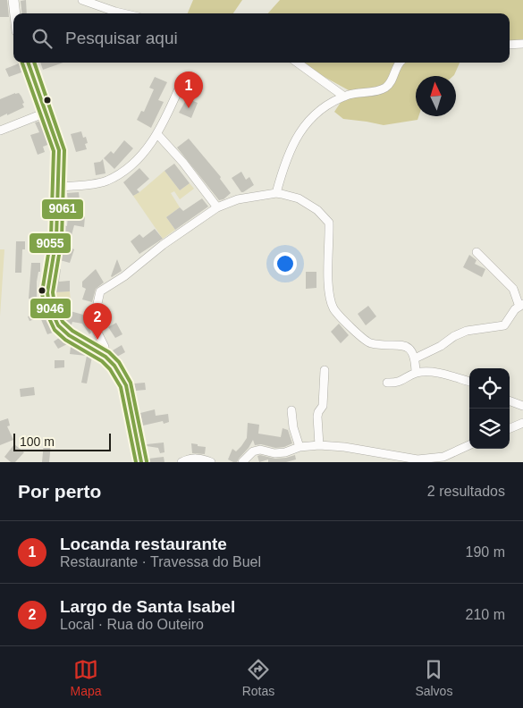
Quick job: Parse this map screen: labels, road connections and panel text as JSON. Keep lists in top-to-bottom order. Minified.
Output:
{"lines":["transit line 9046","transit line 9055","transit line 9061"],"scale_bar":"100 m","north":"top","page":{"search":"Pesquisar aqui","pins":["1","2"],"scale":"100 m","heading":["Por perto","2 resultados"],"list":[{"mark":"1","name":"Locanda restaurante","note":"Restaurante · Travessa do Buel","value":"190 m"},{"mark":"2","name":"Largo de Santa Isabel","note":"Local · Rua do Outeiro","value":"210 m"}],"nav":["Mapa","Rotas","Salvos"]}}
